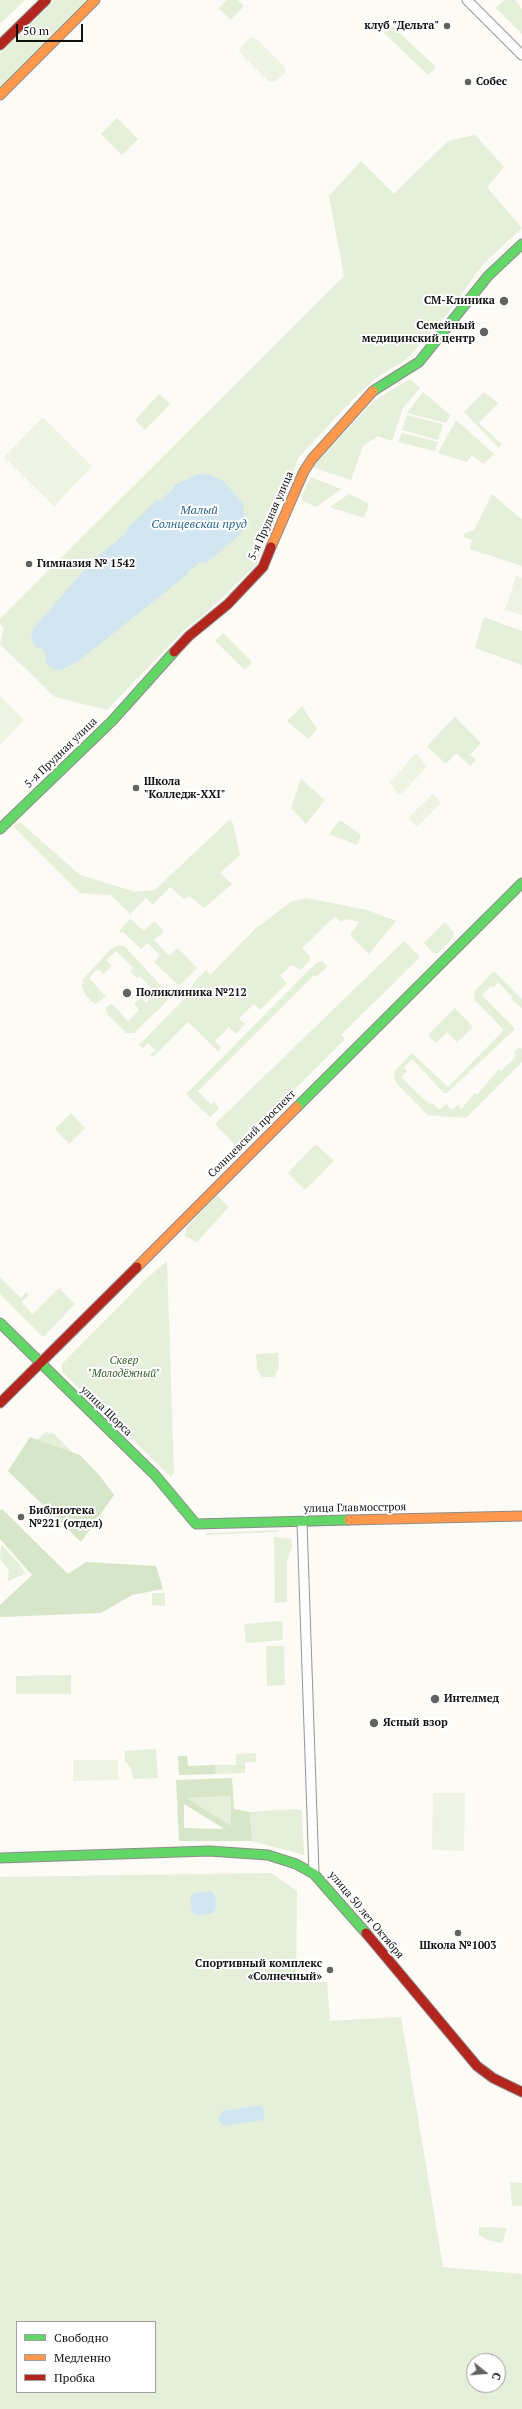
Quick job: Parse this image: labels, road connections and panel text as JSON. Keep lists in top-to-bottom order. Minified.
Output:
{"streets":{"street":["5-я Прудная улица","Солнцевский проспект","улица Щорса","улица Главмосстроя","улица 50 лет Октября"]},"crossings":[["Солнцевский проспект","улица Щорса"],["улица Щорса","улица Главмосстроя"]],"water":["Малый Солнцевскаи пруд"],"parks":["Сквер \"Молодёжный\""],"places":["клуб \"Дельта\"","Собес","СМ-Клиника","Семейный медицинский центр","Гимназия № 1542","Школа \"Колледж-XXI\"","Поликлиника №212","Библиотека №221 (отдел)","Интелмед","Ясный взор","Школа №1003","Спортивный комплекс «Солнечный»"],"legend":["Свободно","Медленно","Пробка"],"scale_bar":"50 m","north":"right"}
